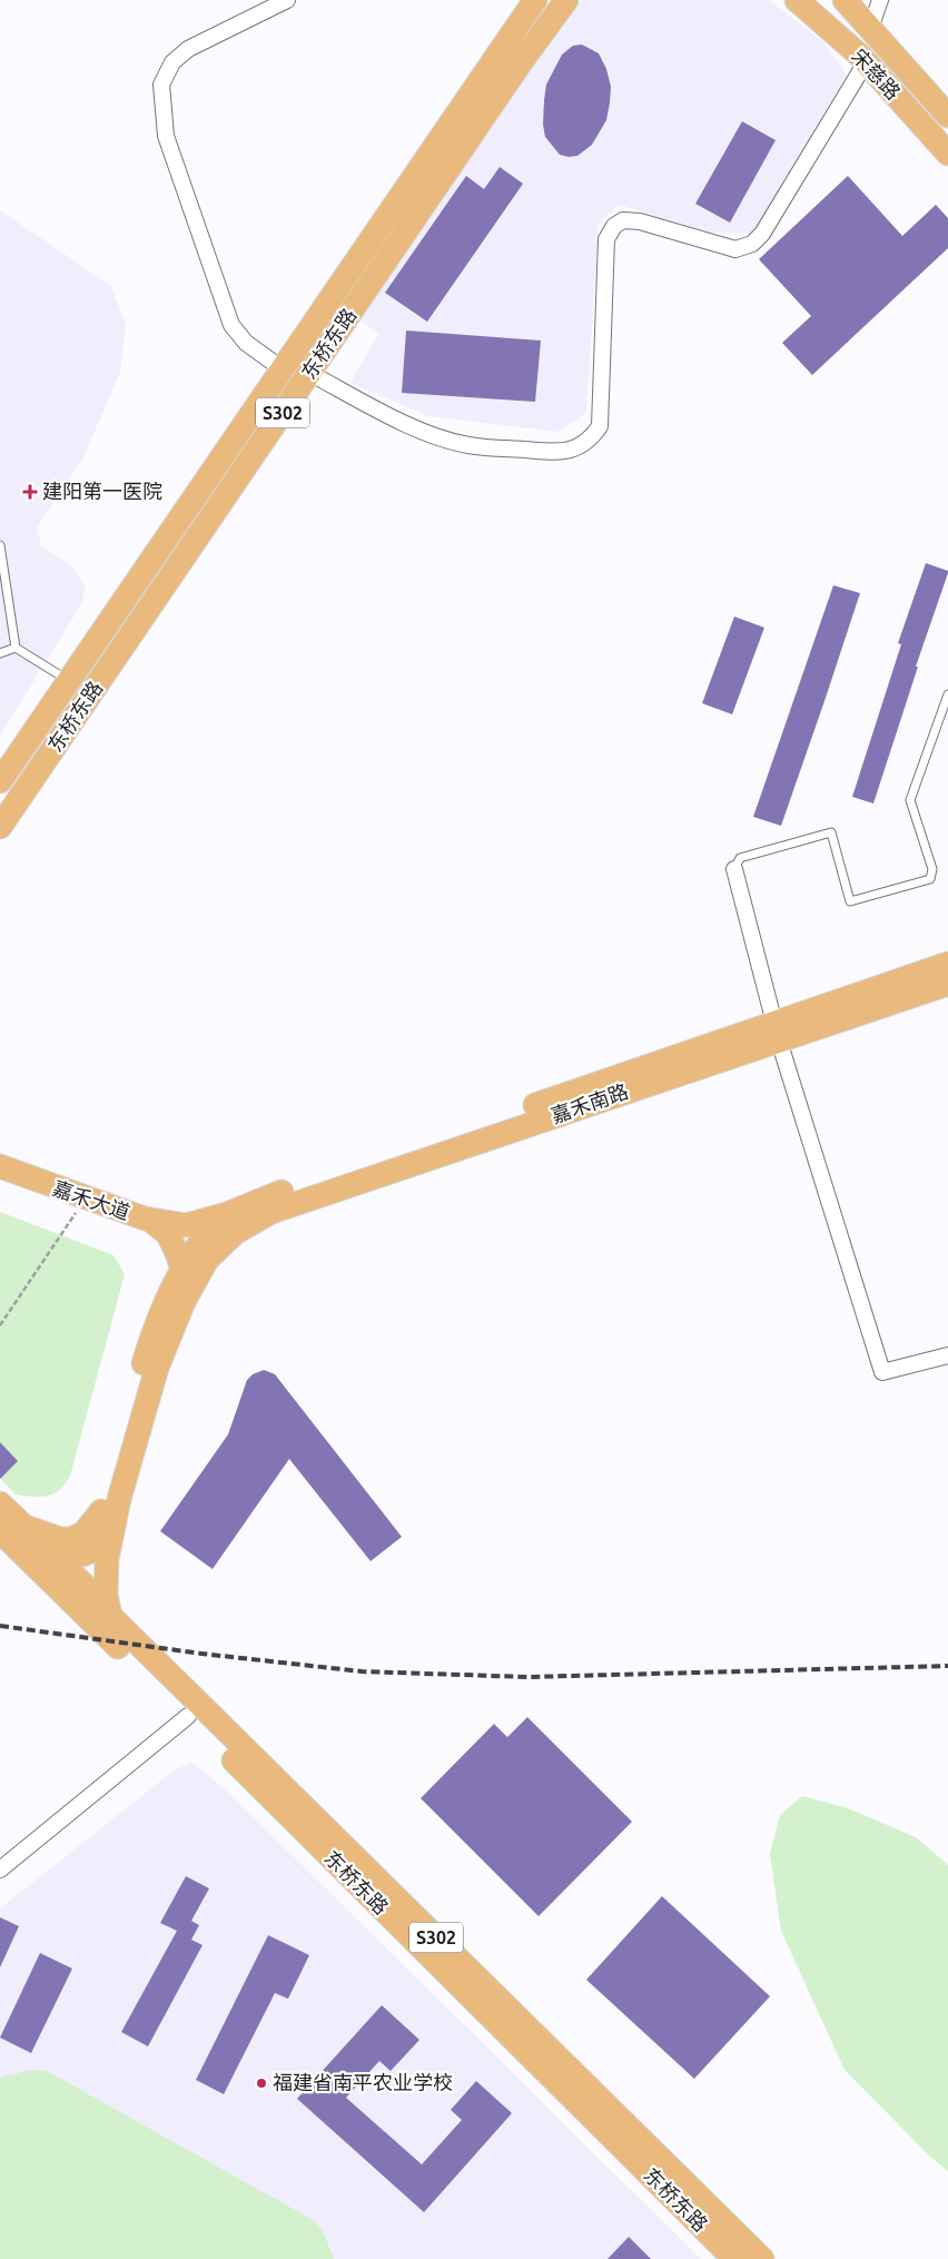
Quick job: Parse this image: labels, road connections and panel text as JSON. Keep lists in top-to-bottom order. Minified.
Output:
{"streets":{"main road":["宋慈路","东桥东路","S302","嘉禾南路","嘉禾大道"]},"places":{"health":["建阳第一医院"],"other":["福建省南平农业学校"]}}
